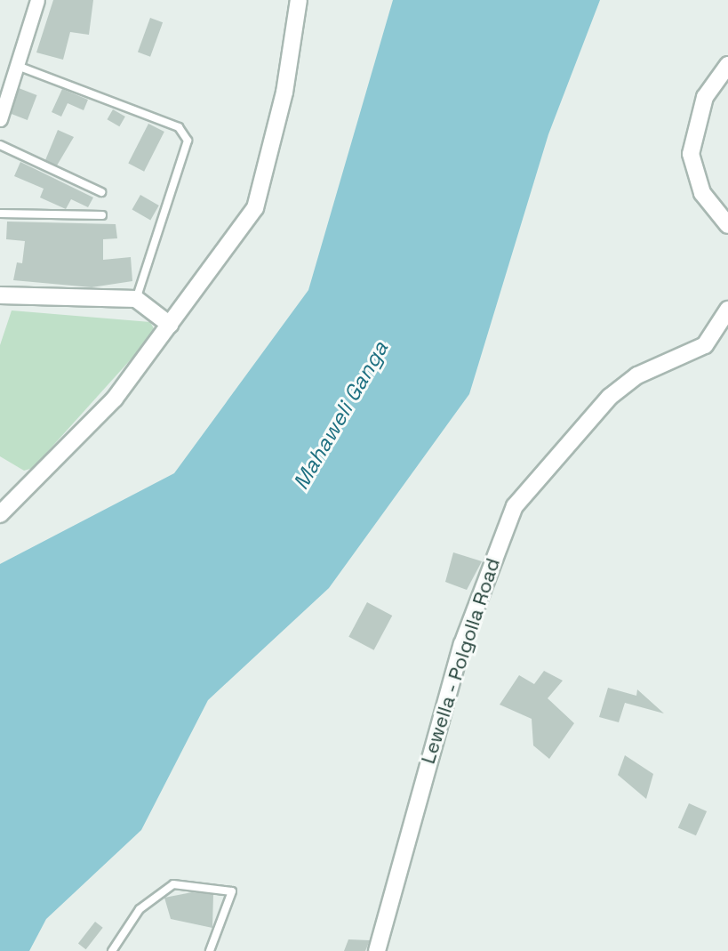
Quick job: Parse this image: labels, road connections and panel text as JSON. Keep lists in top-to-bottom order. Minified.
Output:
{"streets":{"street":["Lewella - Polgolla Road"]},"water":["Mahaweli Ganga"]}
